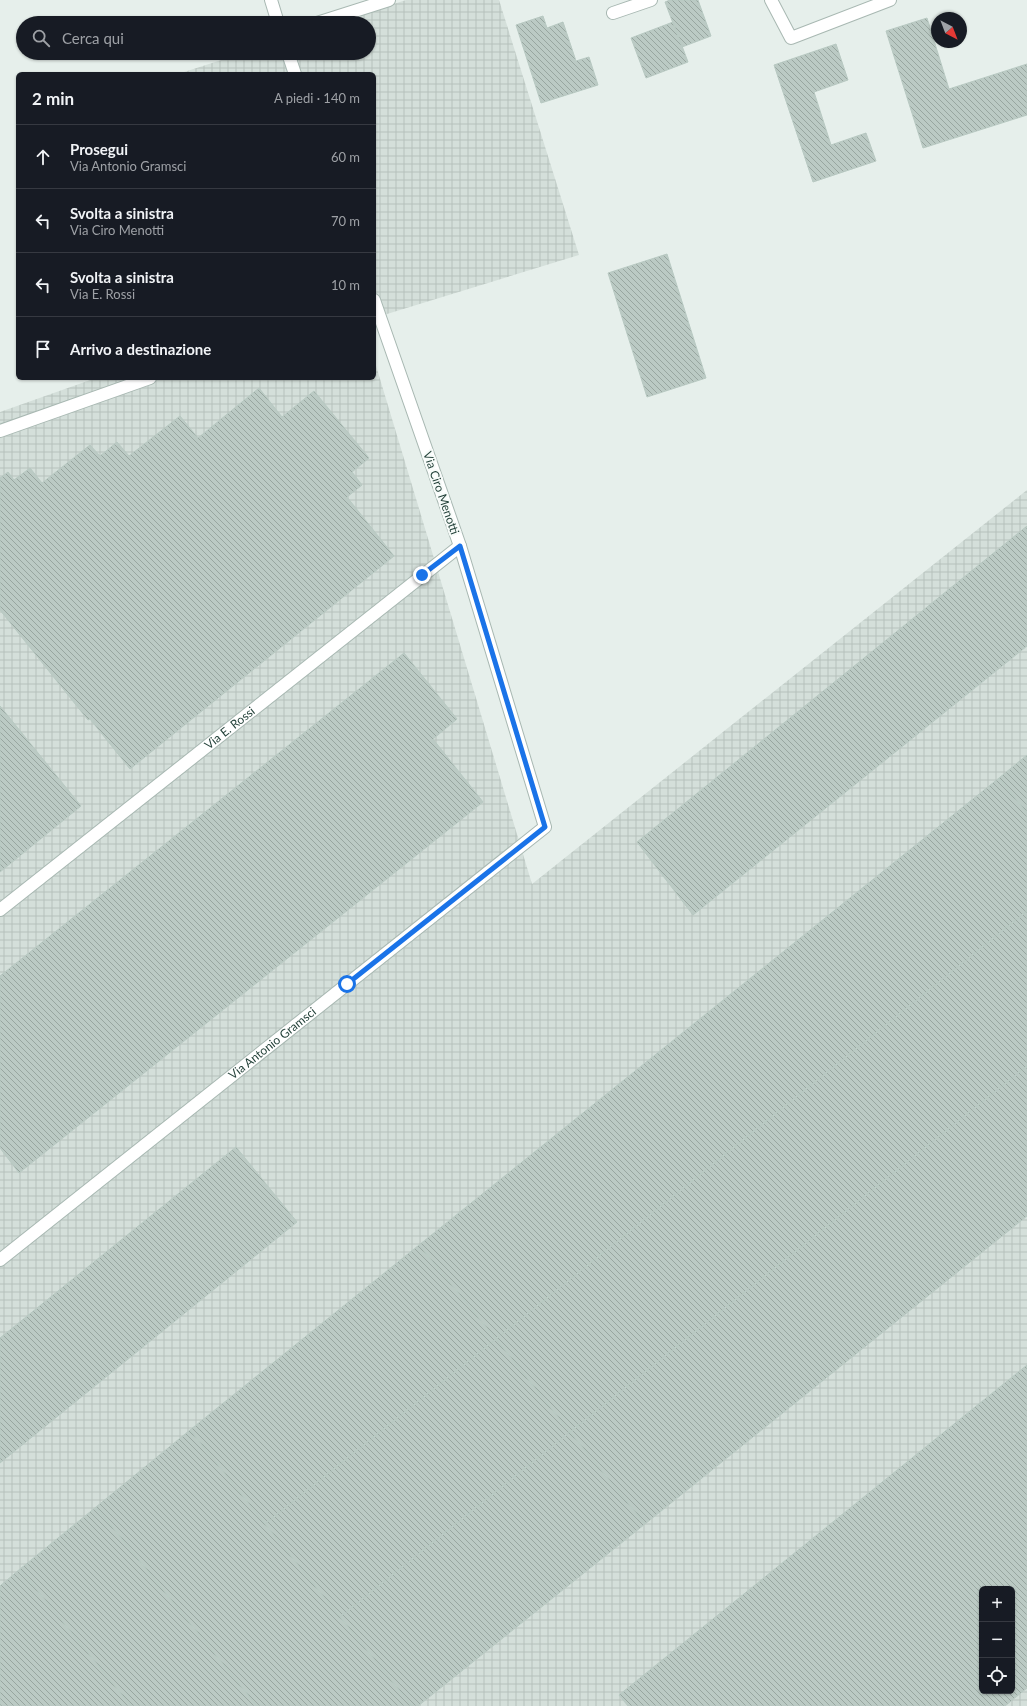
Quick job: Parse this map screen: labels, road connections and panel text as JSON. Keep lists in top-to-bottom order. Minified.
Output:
{"streets":{"street":["Via Ciro Menotti","Via E. Rossi","Via Antonio Gramsci"]},"crossings":[["Via Ciro Menotti","Via E. Rossi"],["Via Ciro Menotti","Via Antonio Gramsci"]],"north":"bottom right","page":{"search":"Cerca qui","heading":["2 min","A piedi · 140 m"],"list":[["Prosegui","Via Antonio Gramsci","60 m"],["Svolta a sinistra","Via Ciro Menotti","70 m"],["Svolta a sinistra","Via E. Rossi","10 m"],"Arrivo a destinazione"],"map_buttons":["+","−"]}}
